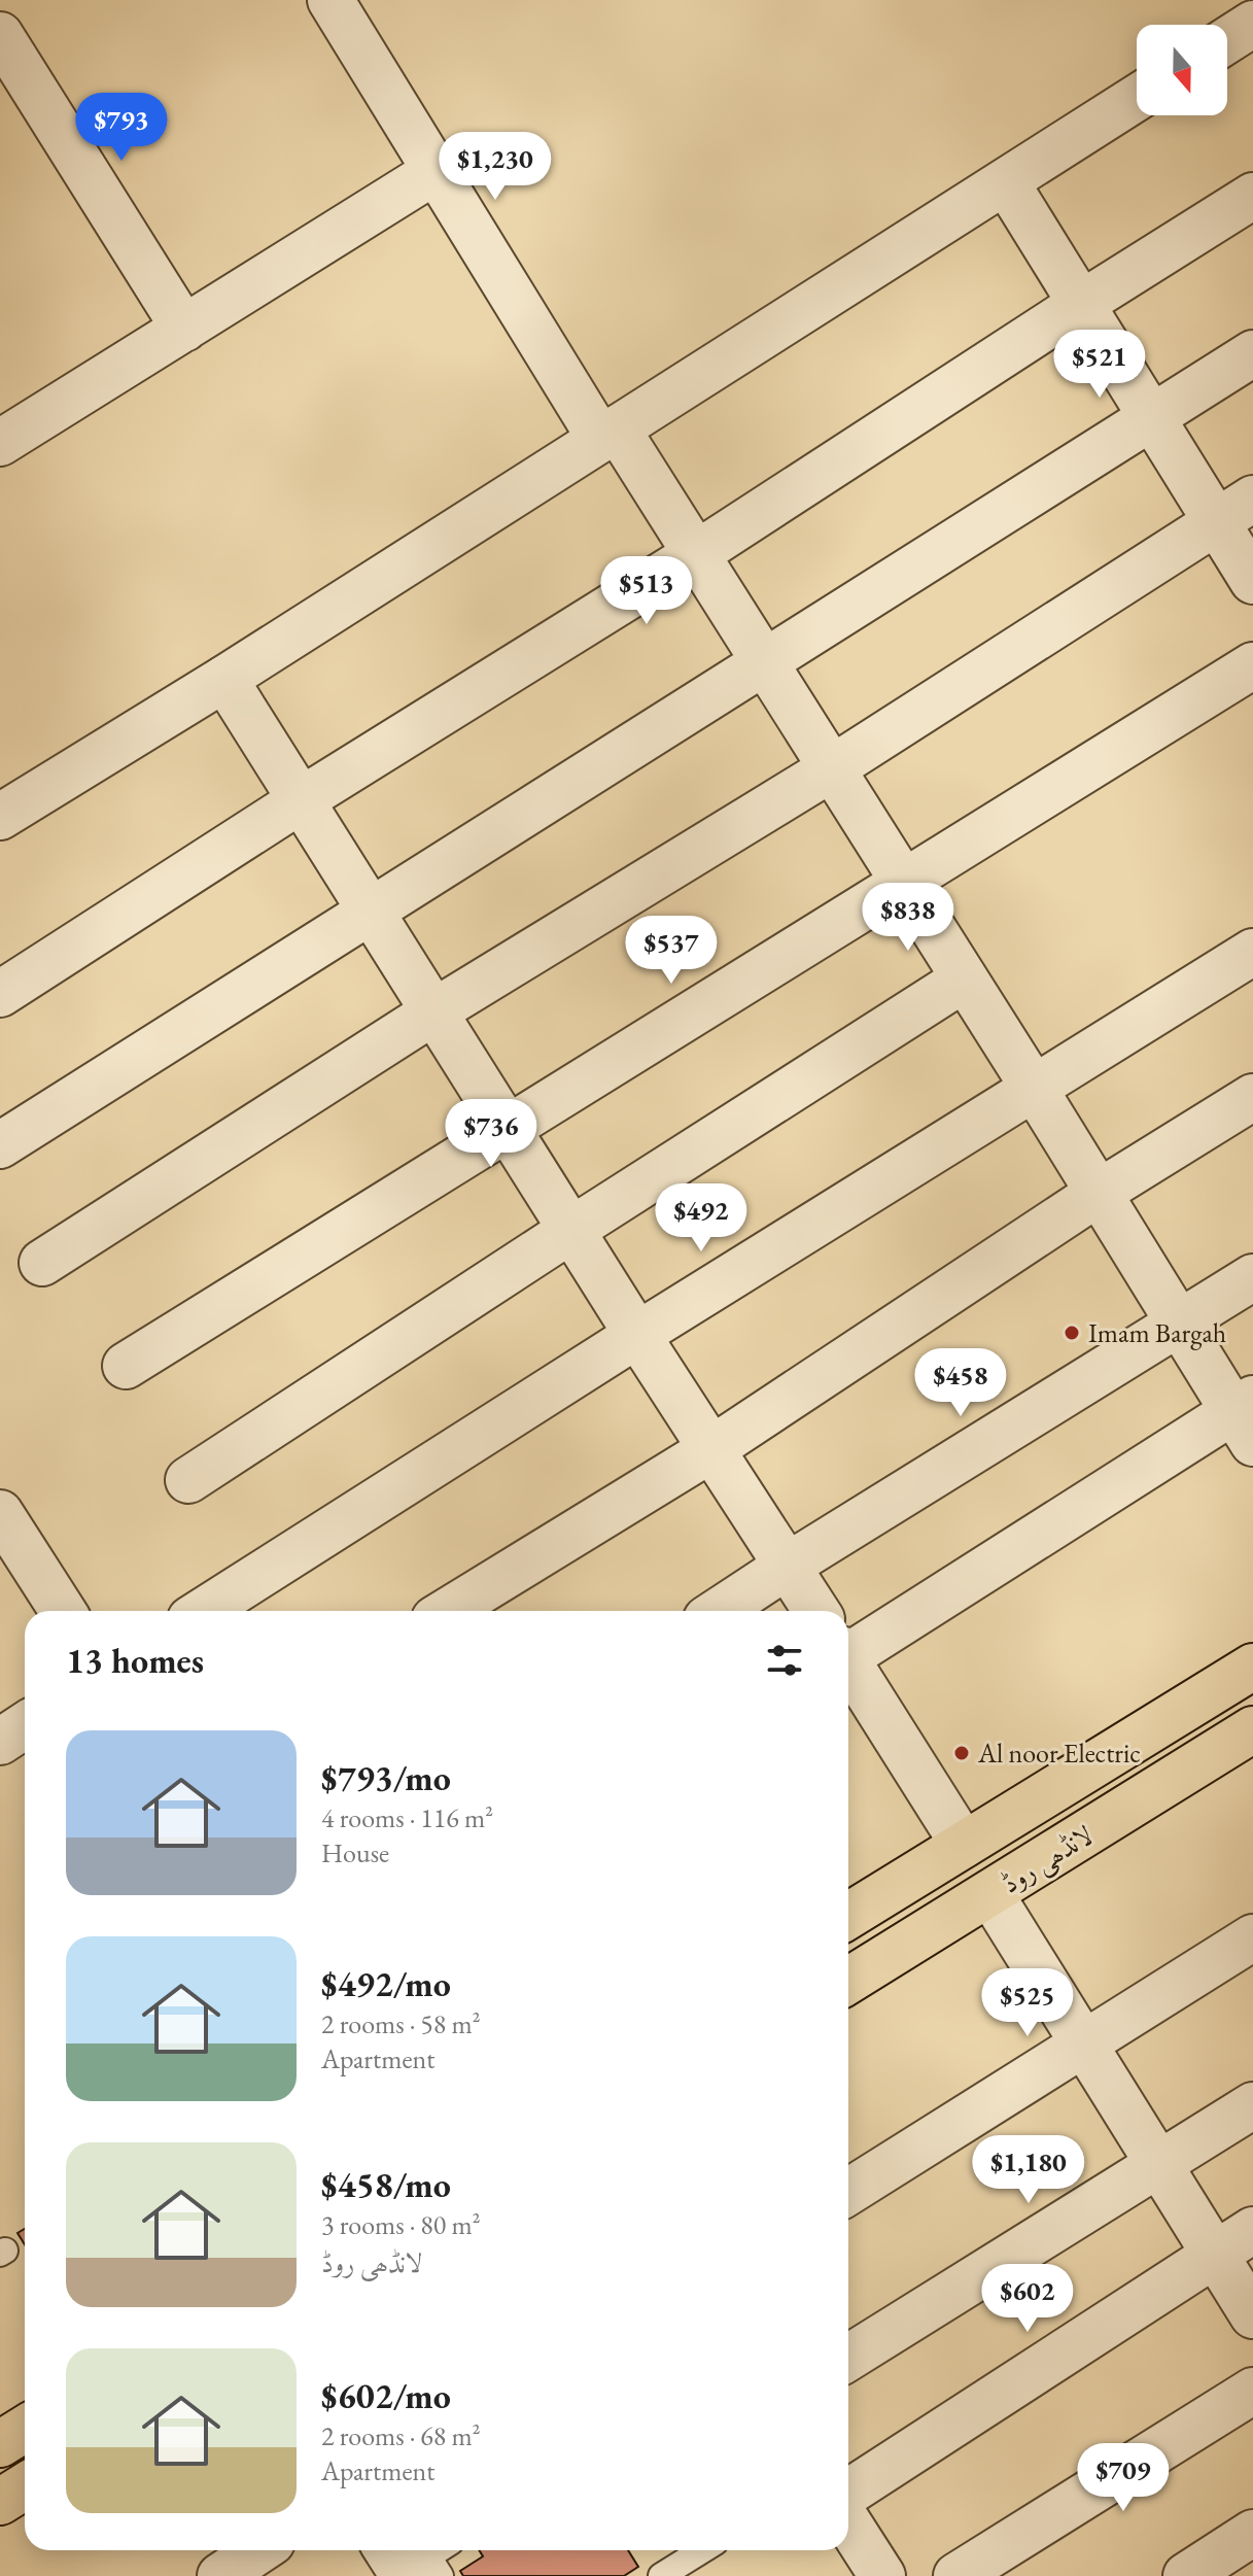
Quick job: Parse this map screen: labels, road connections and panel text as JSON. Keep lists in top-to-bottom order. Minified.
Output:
{"streets":{"main road":["لانڈھی روڈ"]},"places":["Imam Bargah","Al noor Electric"],"north":"bottom","page":{"price":["$793","$1,230","$521","$513","$838","$537","$736","$492","$458","$525","$1,180","$602","$709"],"heading":"13 homes","list":[{"name":"$793/mo","note":"4 rooms · 116 m² · House"},{"name":"$492/mo","note":"2 rooms · 58 m² · Apartment"},{"name":"$458/mo","note":"3 rooms · 80 m² · لانڈھی روڈ"},{"name":"$602/mo","note":"2 rooms · 68 m² · Apartment"}]}}
